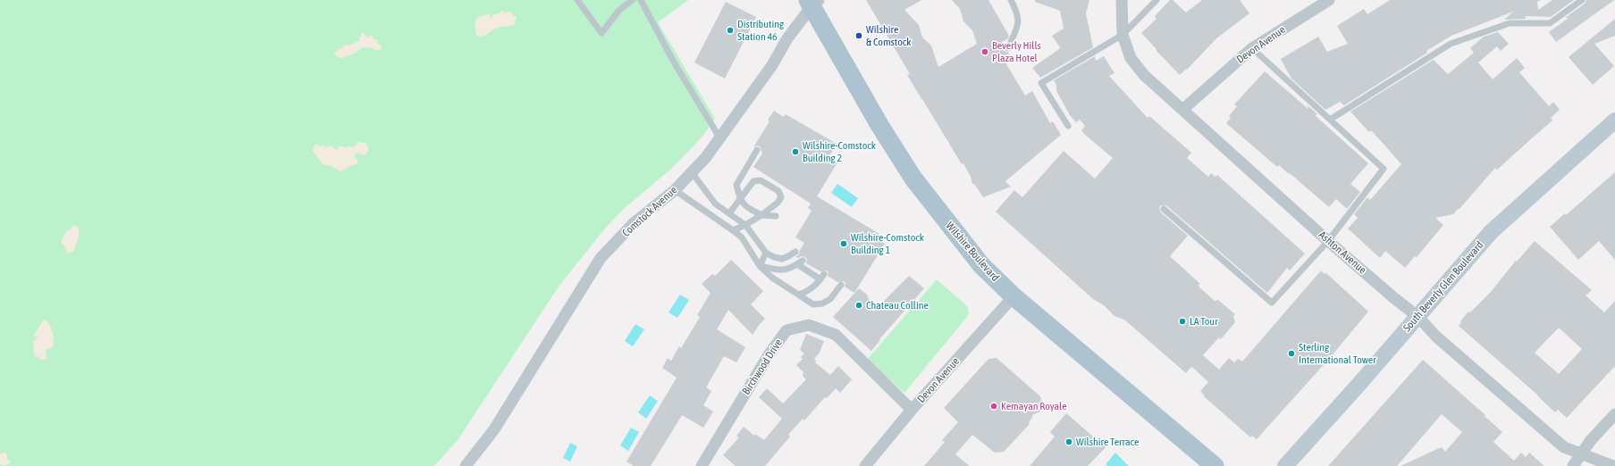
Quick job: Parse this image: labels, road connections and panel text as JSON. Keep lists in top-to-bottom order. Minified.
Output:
{"streets":{"main road":["Wilshire Boulevard","South Beverly Glen Boulevard"],"street":["Devon Avenue","Comstock Avenue","Ashton Avenue","Birchwood Drive"]},"crossings":[["Devon Avenue","Wilshire Boulevard"],["Devon Avenue","Ashton Avenue"],["Devon Avenue","Birchwood Drive"],["Comstock Avenue","Wilshire Boulevard"],["Ashton Avenue","South Beverly Glen Boulevard"]],"places":["Distributing Station 46","Wilshire & Comstock","Beverly Hills Plaza Hotel","Wilshire-Comstock Building 2","Wilshire-Comstock Building 1","Chateau Colline","LA Tour","Sterling International Tower","Kemayan Royale","Wilshire Terrace"]}
